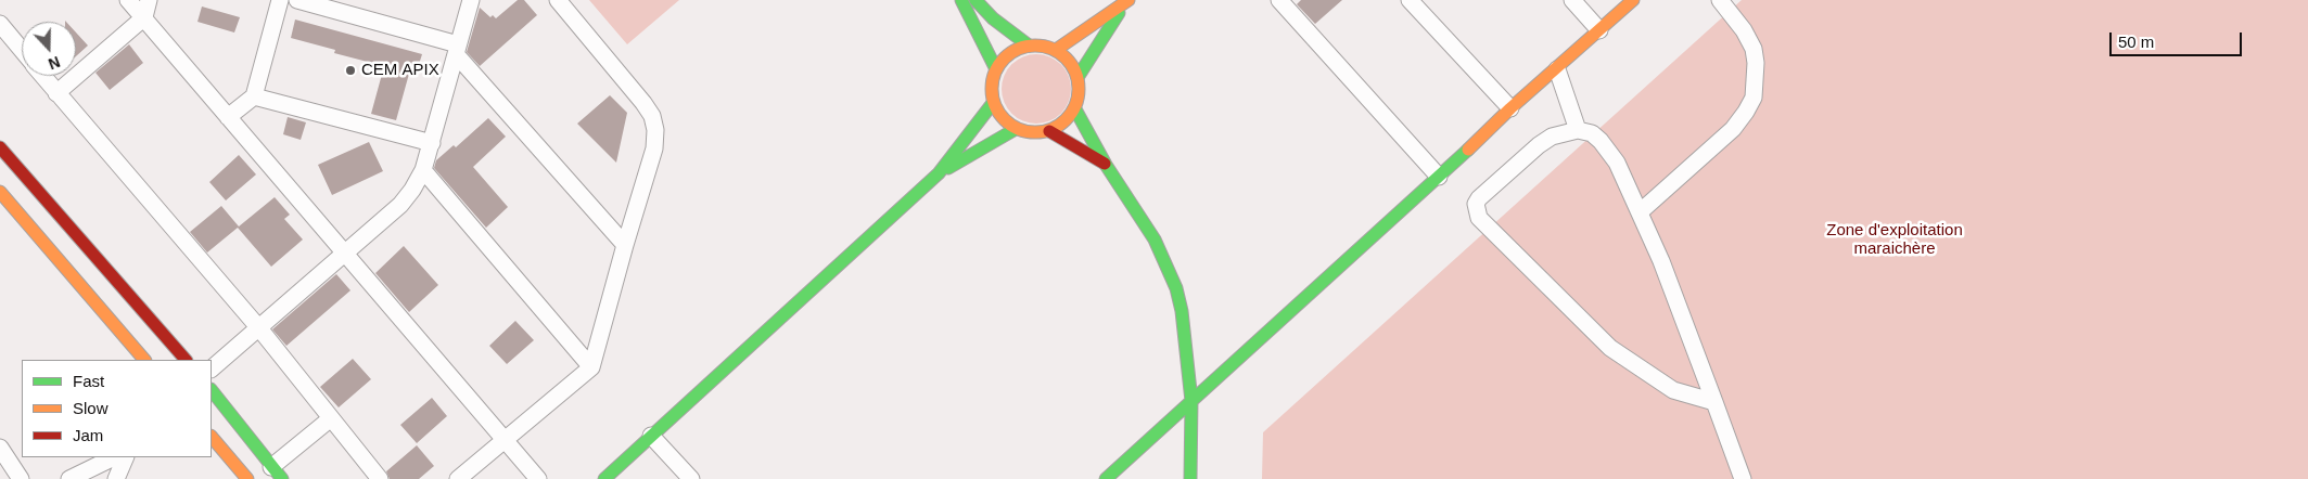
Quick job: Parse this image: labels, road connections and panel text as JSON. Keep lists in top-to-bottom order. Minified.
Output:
{"parks":["Zone d'exploitation maraichère"],"places":["CEM APIX"],"legend":["Fast","Slow","Jam"],"scale_bar":"50 m","north":"bottom"}
